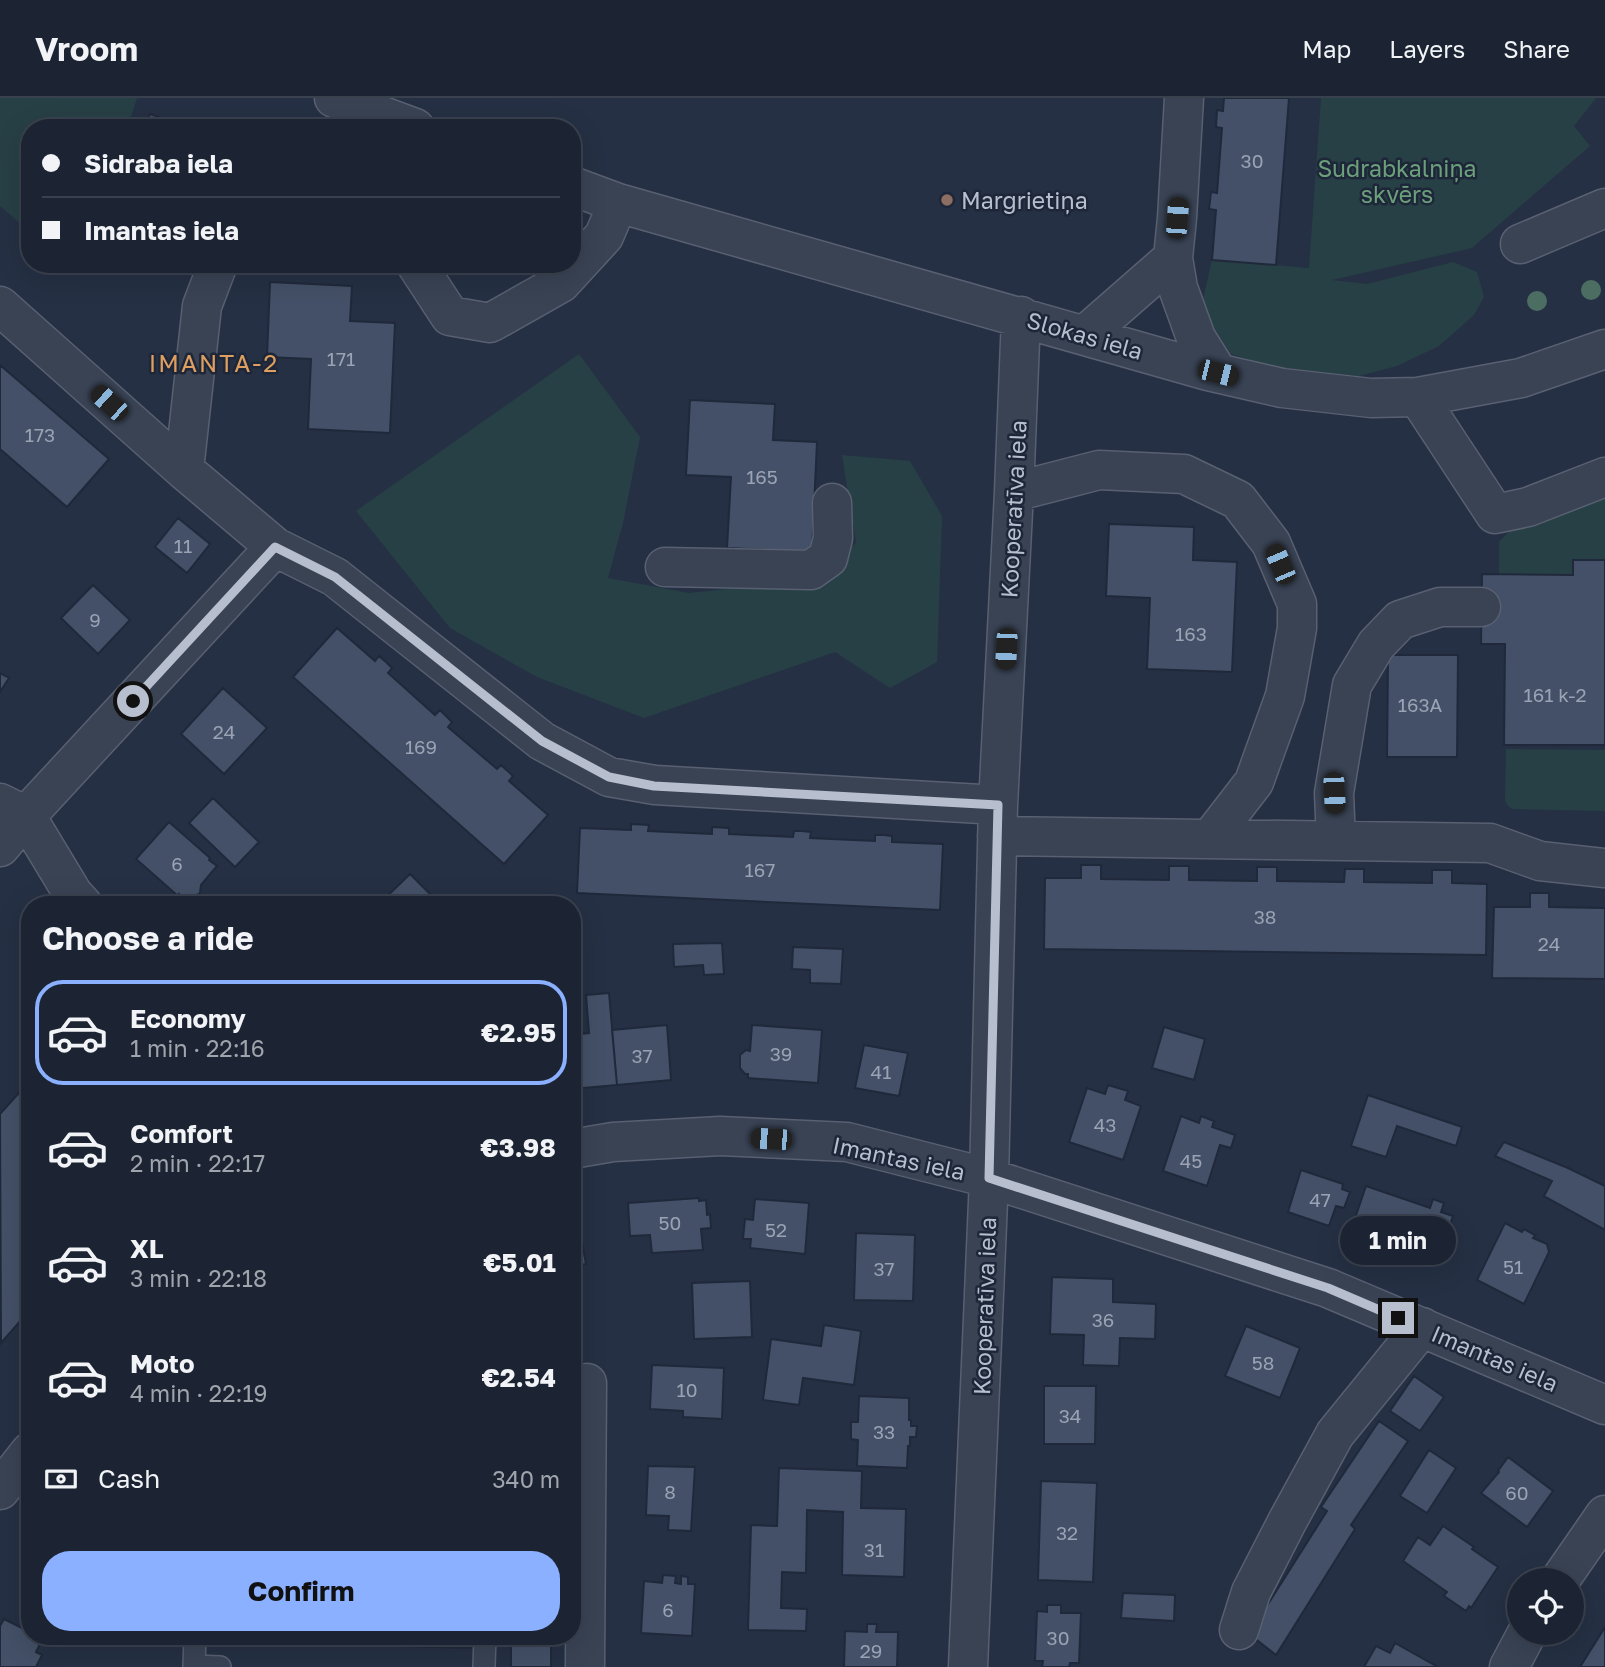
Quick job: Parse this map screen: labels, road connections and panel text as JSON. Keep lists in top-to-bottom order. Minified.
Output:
{"streets":{"street":["Slokas iela","Kooperatīva iela","Imantas iela"]},"crossings":[["Slokas iela","Kooperatīva iela"],["Kooperatīva iela","Imantas iela"]],"districts":["IMANTA-2"],"parks":["Sudrabkalniņa skvērs"],"places":["Margrietiņa"],"house_numbers":["30","171","173","165","11","9","163","161 k-2","163A","24","169","6","167","38","24","39","37","41","43","45","47","50","52","51","37","36","58","10","34","33","8","60","32","31","6","30","29"],"page":{"header":"Vroom","nav":["Map","Layers","Share"],"banner":["Sidraba iela","Imantas iela"],"heading":"Choose a ride","list":[{"name":"Economy","note":"1 min · 22:16","value":"€2.95"},{"name":"Comfort","note":"2 min · 22:17","value":"€3.98"},{"name":"XL","note":"3 min · 22:18","value":"€5.01"},{"name":"Moto","note":"4 min · 22:19","value":"€2.54"}],"bubble":"1 min","pay":["Cash","340 m"],"buttons":"Confirm"}}
